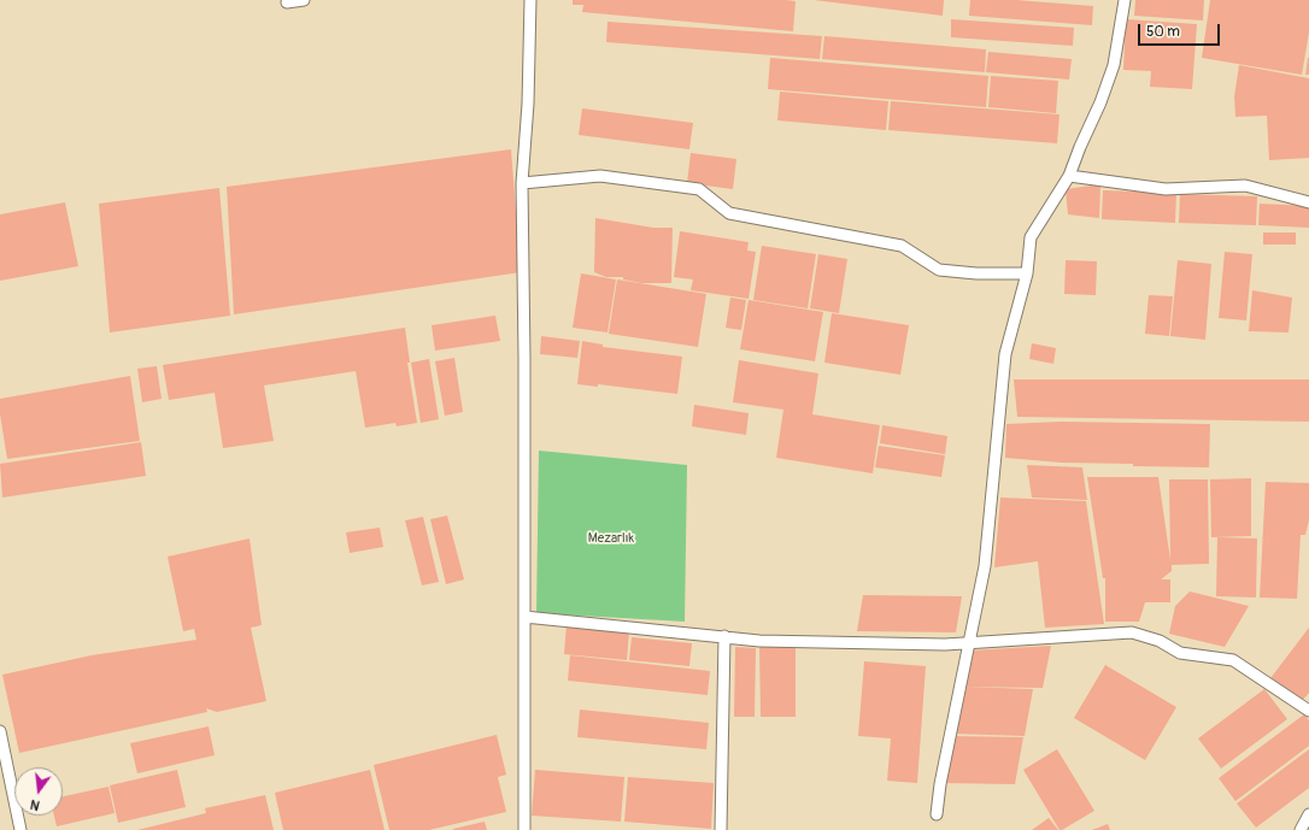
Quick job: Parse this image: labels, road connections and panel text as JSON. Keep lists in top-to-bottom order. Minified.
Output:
{"parks":["Mezarlık"],"scale_bar":"50 m","north":"bottom"}
